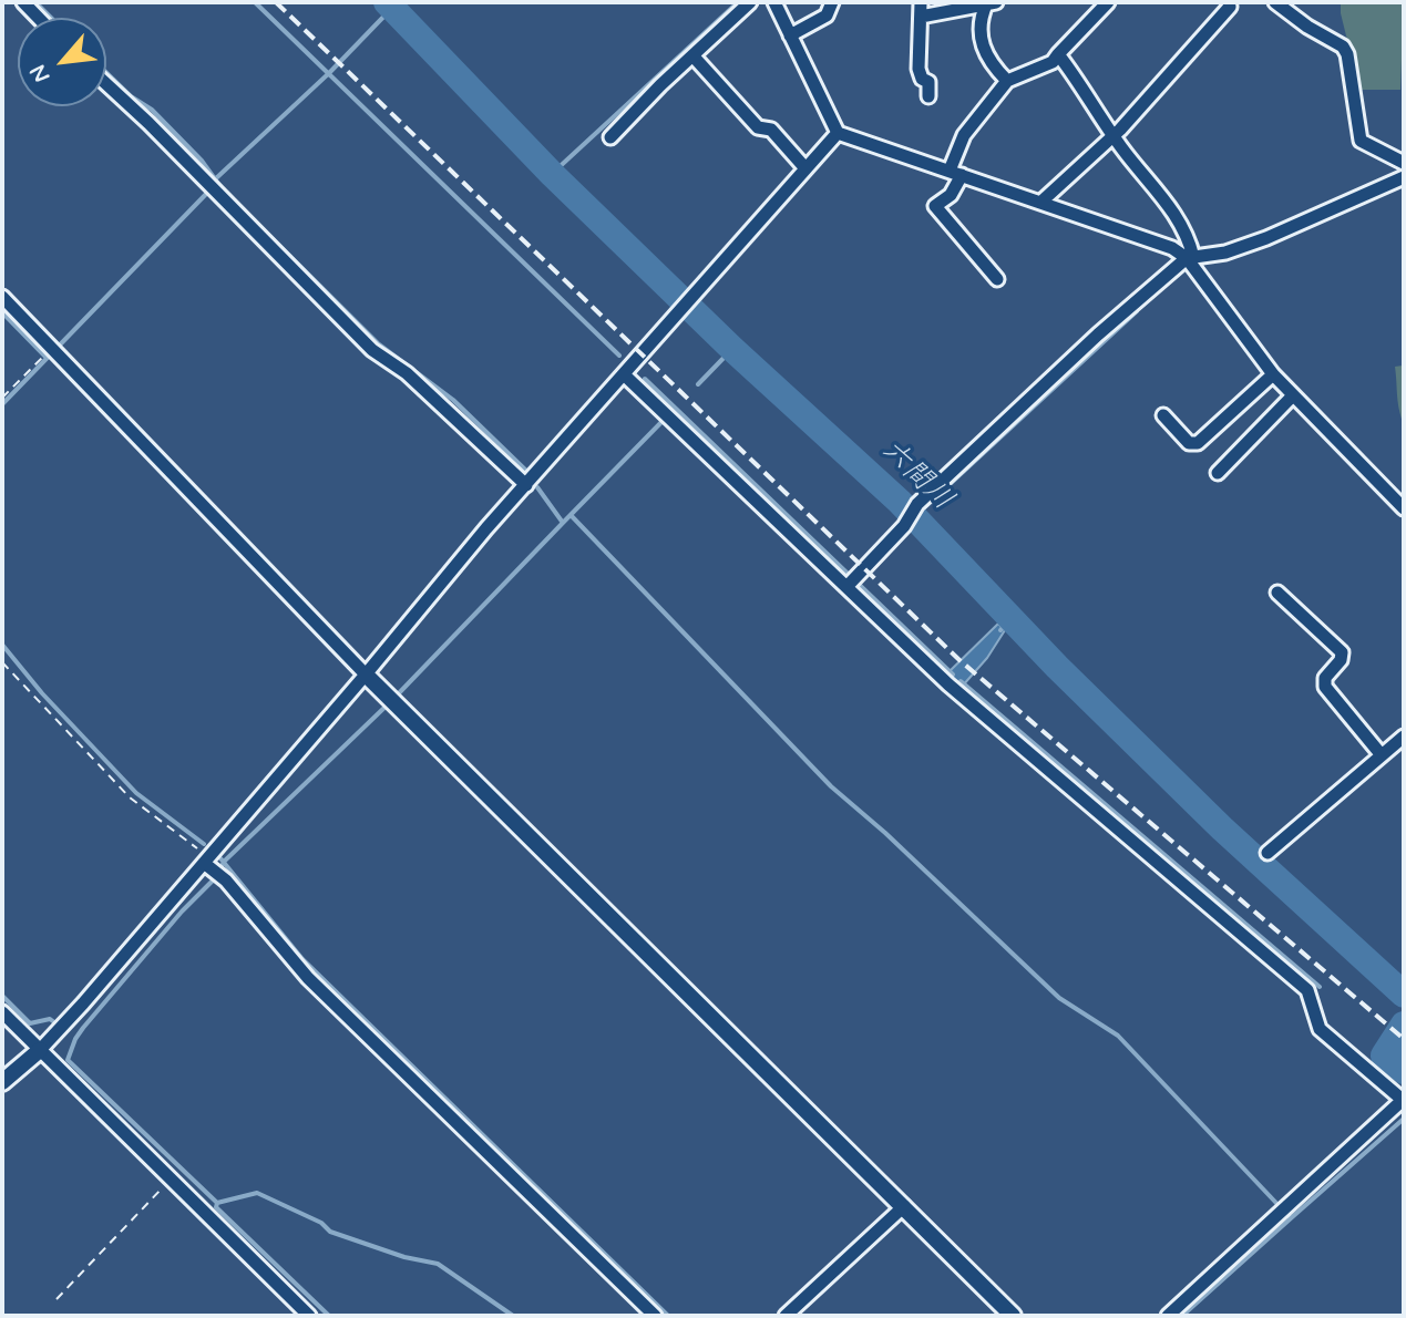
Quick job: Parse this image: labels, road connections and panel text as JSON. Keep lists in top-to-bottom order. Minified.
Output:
{"water":["六間川"],"north":"bottom left"}
